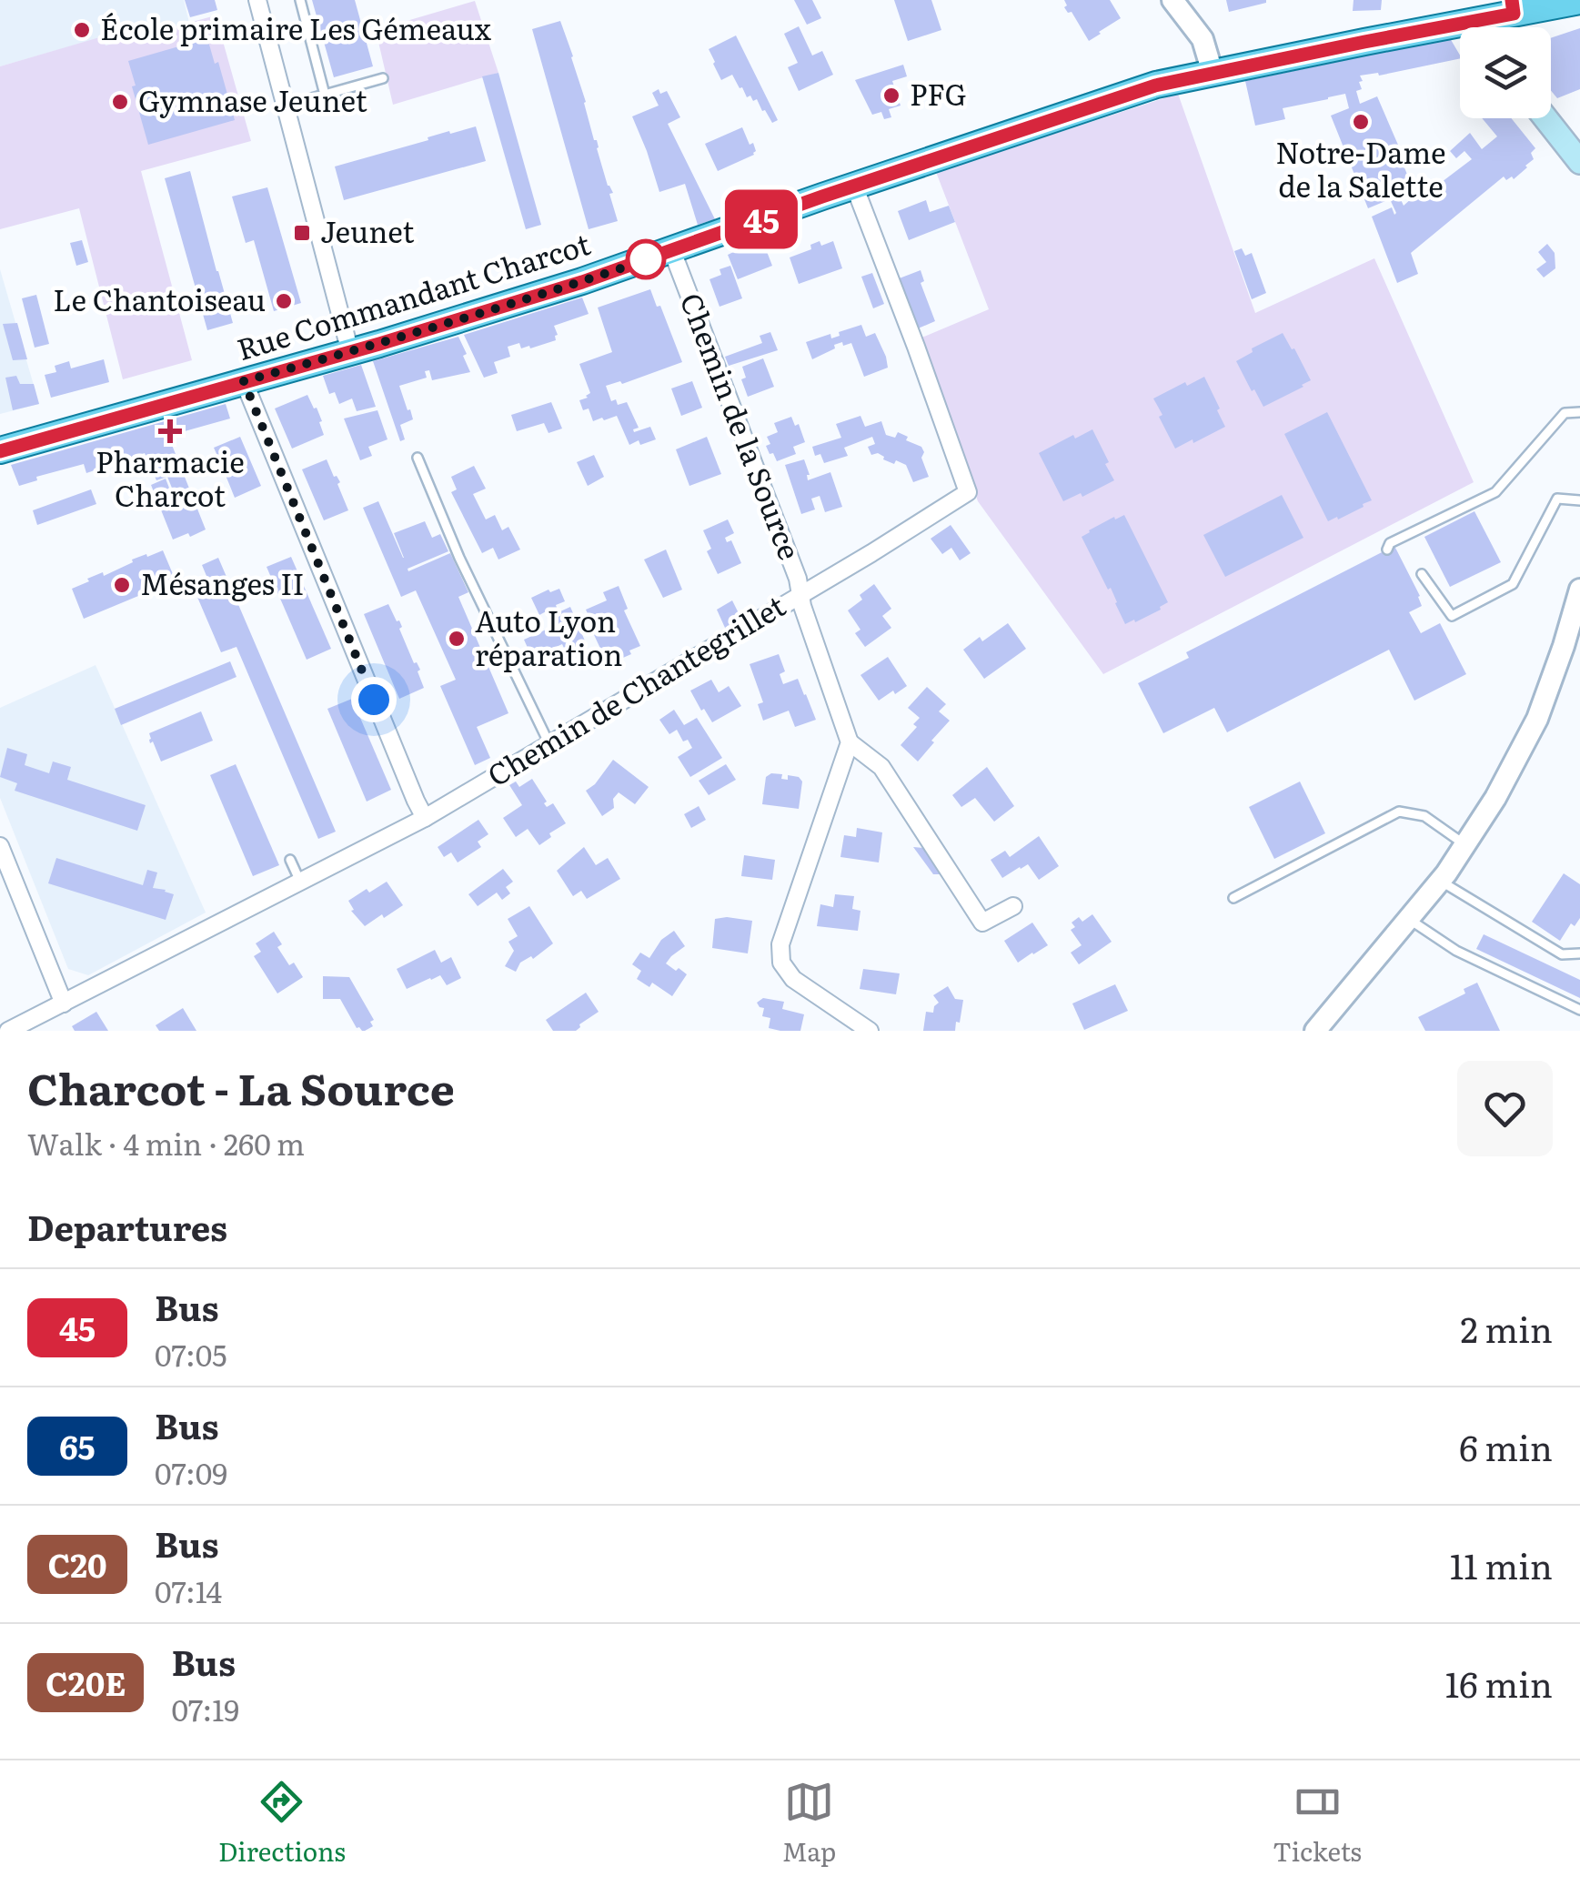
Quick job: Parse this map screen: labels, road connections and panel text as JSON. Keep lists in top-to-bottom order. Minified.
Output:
{"streets":{"main road":["Rue Commandant Charcot"],"street":["Chemin de la Source","Chemin de Chantegrillet"]},"crossings":[["Rue Commandant Charcot","Chemin de la Source"],["Rue Commandant Charcot","Chemin de Chantegrillet"],["Chemin de la Source","Chemin de Chantegrillet"]],"places":{"other":["École primaire Les Gémeaux","PFG","Gymnase Jeunet","Notre-Dame de la Salette","Le Chantoiseau","Mésanges II","Auto Lyon réparation"],"transit":["Jeunet"],"health":["Pharmacie Charcot"]},"lines":["bus line 45"],"page":{"on_map":"45","heading":[["Charcot - La Source","Walk · 4 min · 260 m"],"Departures"],"list":[{"mark":"45","name":"Bus","note":"07:05","value":"2 min"},{"mark":"65","name":"Bus","note":"07:09","value":"6 min"},{"mark":"C20","name":"Bus","note":"07:14","value":"11 min"},{"mark":"C20E","name":"Bus","note":"07:19","value":"16 min"}],"tabs":["Directions","Map","Tickets"]}}
